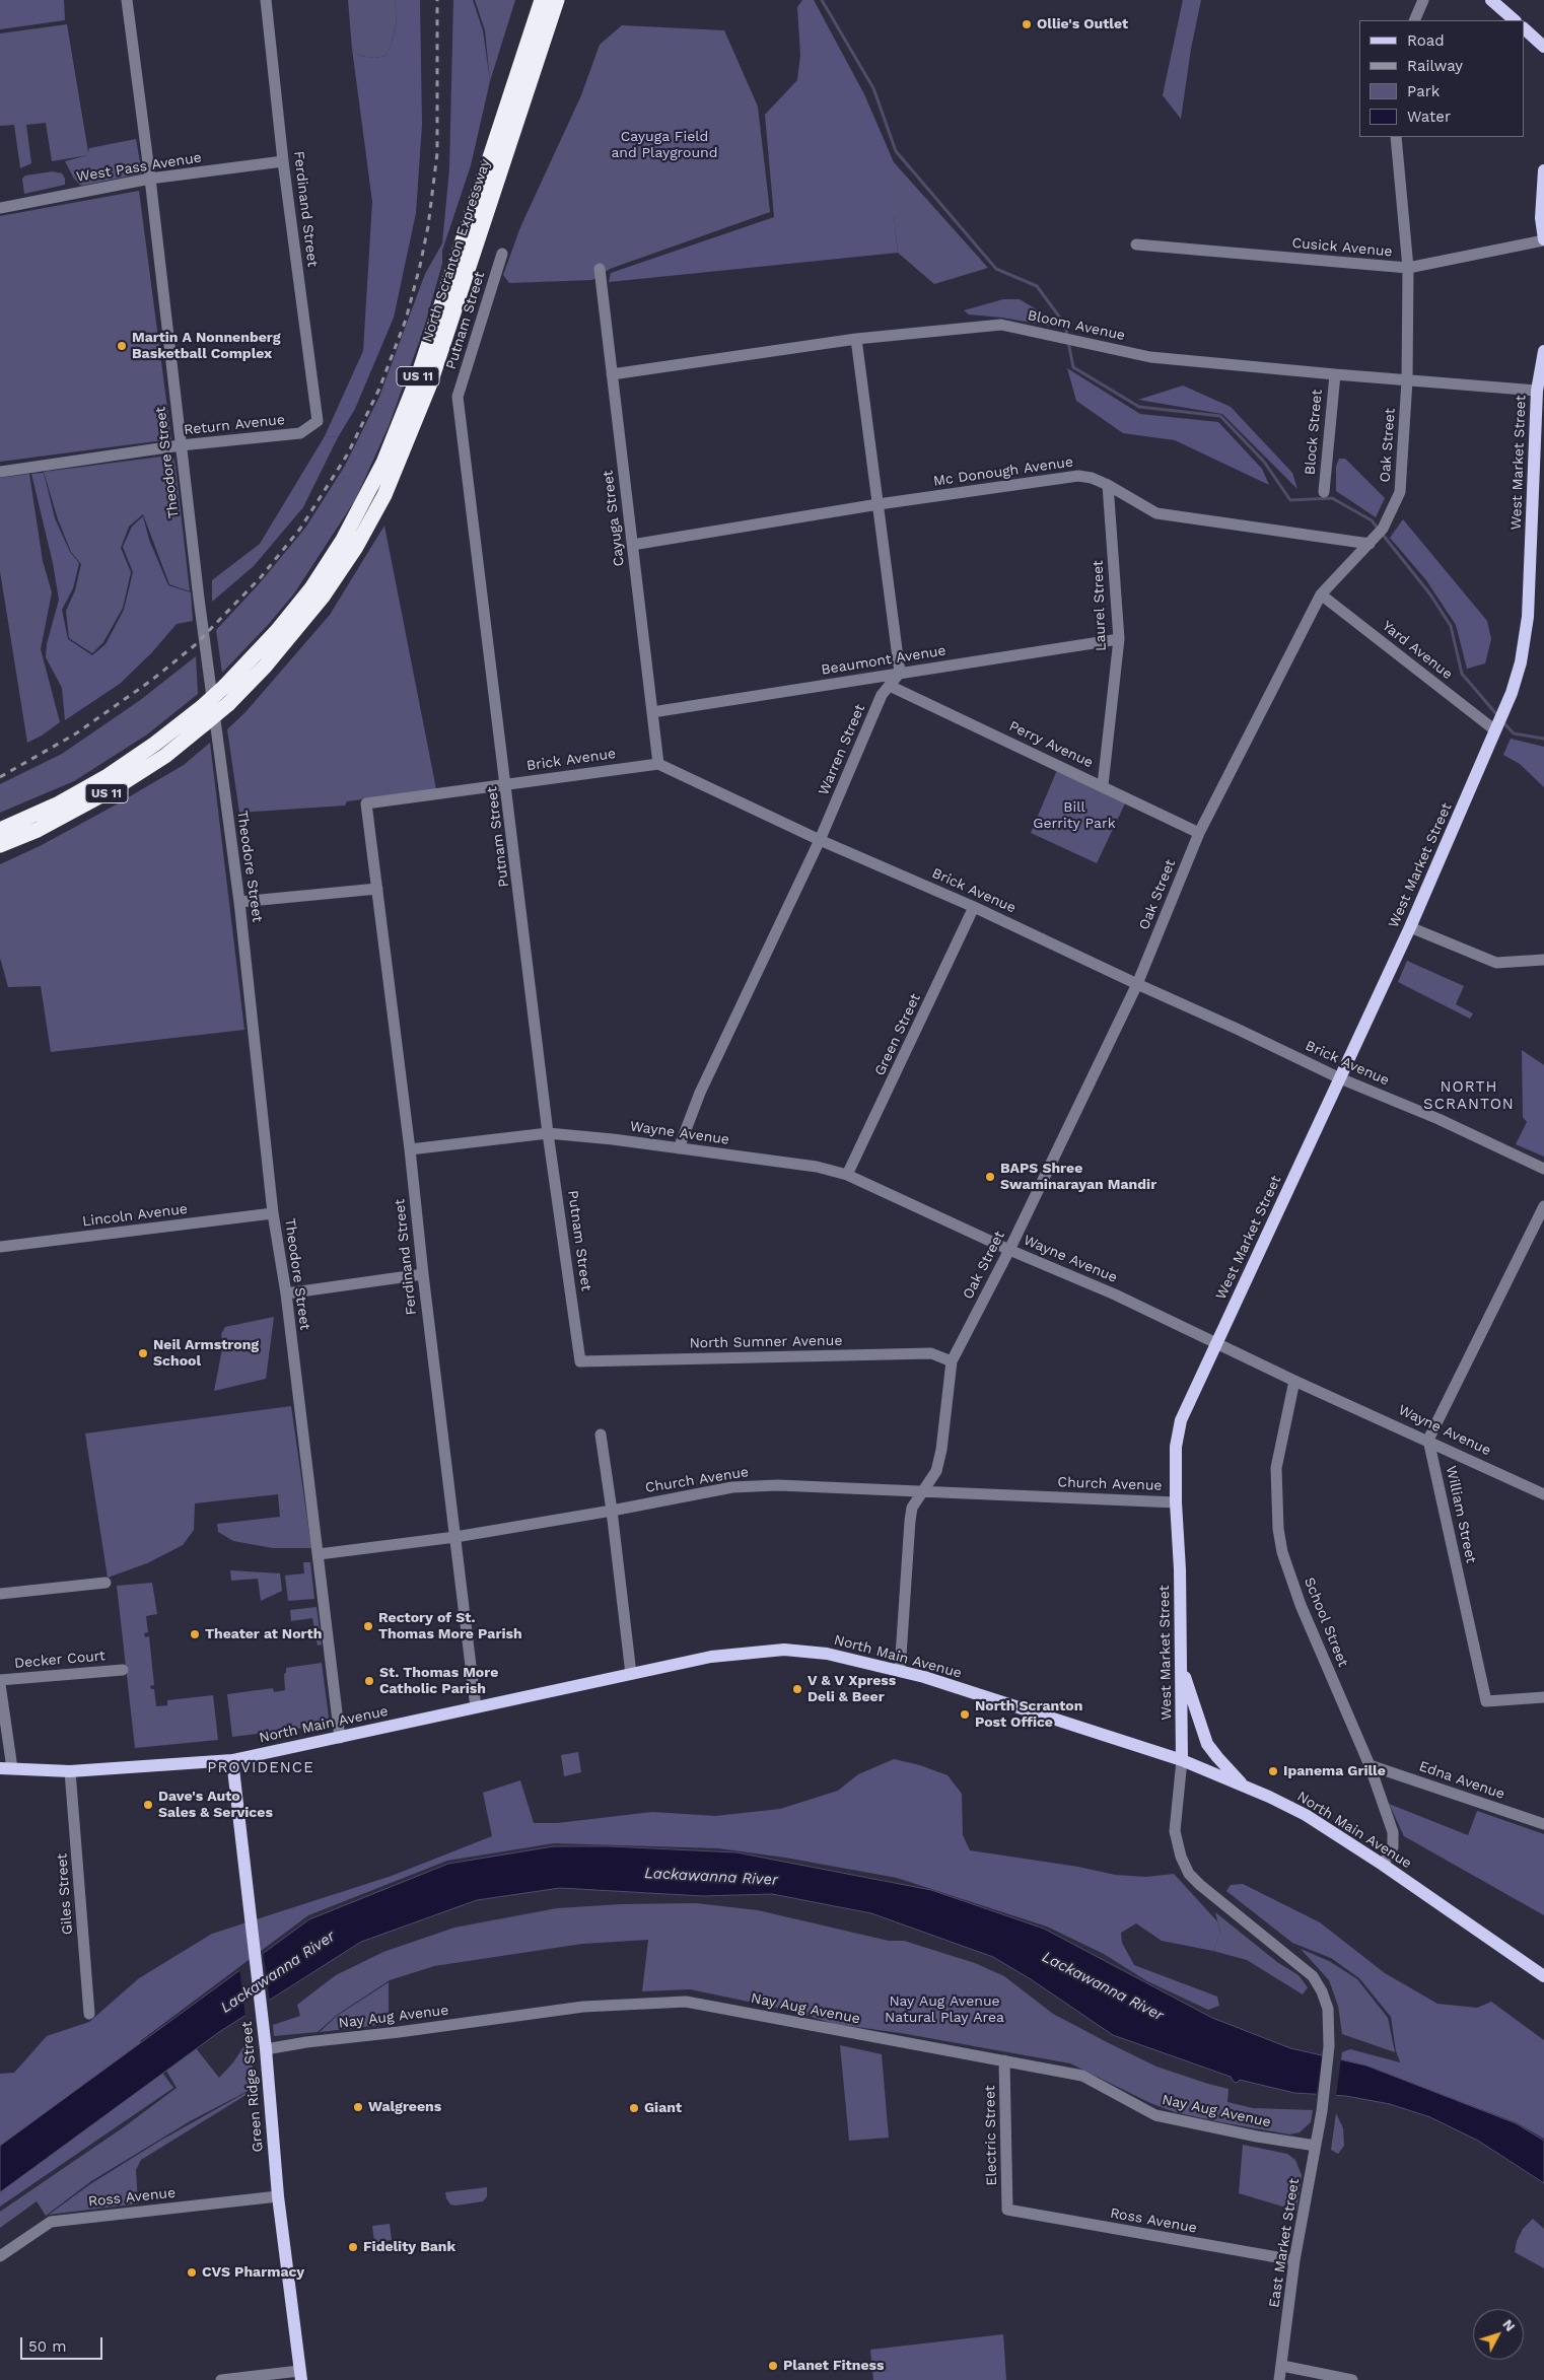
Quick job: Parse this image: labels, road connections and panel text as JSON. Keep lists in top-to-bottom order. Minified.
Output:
{"streets":{"highway":["North Scranton Expressway","US 11"],"main road":["West Market Street","North Main Avenue","Green Ridge Street"],"street":["West Pass Avenue","Ferdinand Street","Cusick Avenue","Putnam Street","Bloom Avenue","Return Avenue","Block Street","Oak Street","Theodore Street","Mc Donough Avenue","Cayuga Street","Laurel Street","Yard Avenue","Beaumont Avenue","Perry Avenue","Warren Street","Brick Avenue","Green Street","Wayne Avenue","Lincoln Avenue","North Sumner Avenue","Church Avenue","William Street","School Street","Decker Court","Edna Avenue","Giles Street","Nay Aug Avenue","Electric Street","Ross Avenue","East Market Street"]},"crossings":[["West Pass Avenue","Ferdinand Street"],["West Pass Avenue","Theodore Street"],["Ferdinand Street","Return Avenue"],["Ferdinand Street","Brick Avenue"],["Ferdinand Street","Wayne Avenue"],["Ferdinand Street","Church Avenue"],["Ferdinand Street","North Main Avenue"],["Cusick Avenue","Oak Street"],["Putnam Street","Brick Avenue"],["Putnam Street","Wayne Avenue"],["Putnam Street","North Sumner Avenue"],["Bloom Avenue","Block Street"],["Bloom Avenue","Oak Street"],["Bloom Avenue","West Market Street"],["Bloom Avenue","Cayuga Street"],["Return Avenue","Theodore Street"],["Oak Street","Mc Donough Avenue"],["Oak Street","Yard Avenue"],["Oak Street","Perry Avenue"],["Oak Street","Brick Avenue"],["Oak Street","Wayne Avenue"],["Oak Street","North Sumner Avenue"],["Oak Street","Church Avenue"],["Oak Street","North Main Avenue"],["Theodore Street","Lincoln Avenue"],["Theodore Street","Church Avenue"],["Theodore Street","North Main Avenue"],["West Market Street","Yard Avenue"],["West Market Street","Brick Avenue"],["West Market Street","Wayne Avenue"],["West Market Street","Church Avenue"],["West Market Street","North Main Avenue"],["West Market Street","East Market Street"],["Mc Donough Avenue","Cayuga Street"],["Mc Donough Avenue","Laurel Street"],["Cayuga Street","Beaumont Avenue"],["Cayuga Street","Brick Avenue"],["Laurel Street","Beaumont Avenue"],["Laurel Street","Perry Avenue"],["Beaumont Avenue","Warren Street"],["Perry Avenue","Warren Street"],["Warren Street","Brick Avenue"],["Warren Street","Wayne Avenue"],["Brick Avenue","Green Street"],["Green Street","Wayne Avenue"],["Wayne Avenue","William Street"],["Wayne Avenue","School Street"],["School Street","North Main Avenue"],["School Street","Edna Avenue"],["North Main Avenue","Giles Street"],["North Main Avenue","Green Ridge Street"],["Nay Aug Avenue","Green Ridge Street"],["Nay Aug Avenue","Electric Street"],["Nay Aug Avenue","East Market Street"],["Green Ridge Street","Ross Avenue"],["Electric Street","Ross Avenue"],["Ross Avenue","East Market Street"]],"districts":["NORTH SCRANTON","PROVIDENCE"],"water":["Lackawanna River"],"parks":["Cayuga Field and Playground","Bill Gerrity Park","Nay Aug Avenue Natural Play Area"],"places":["Ollie's Outlet","Martin A Nonnenberg Basketball Complex","BAPS Shree Swaminarayan Mandir","Neil Armstrong School","Rectory of St. Thomas More Parish","Theater at North","St. Thomas More Catholic Parish","V & V Xpress Deli & Beer","North Scranton Post Office","Ipanema Grille","Dave's Auto Sales & Services","Walgreens","Giant","Fidelity Bank","CVS Pharmacy","Planet Fitness"],"legend":["Road","Railway","Park","Water"],"scale_bar":"50 m","north":"top right"}
